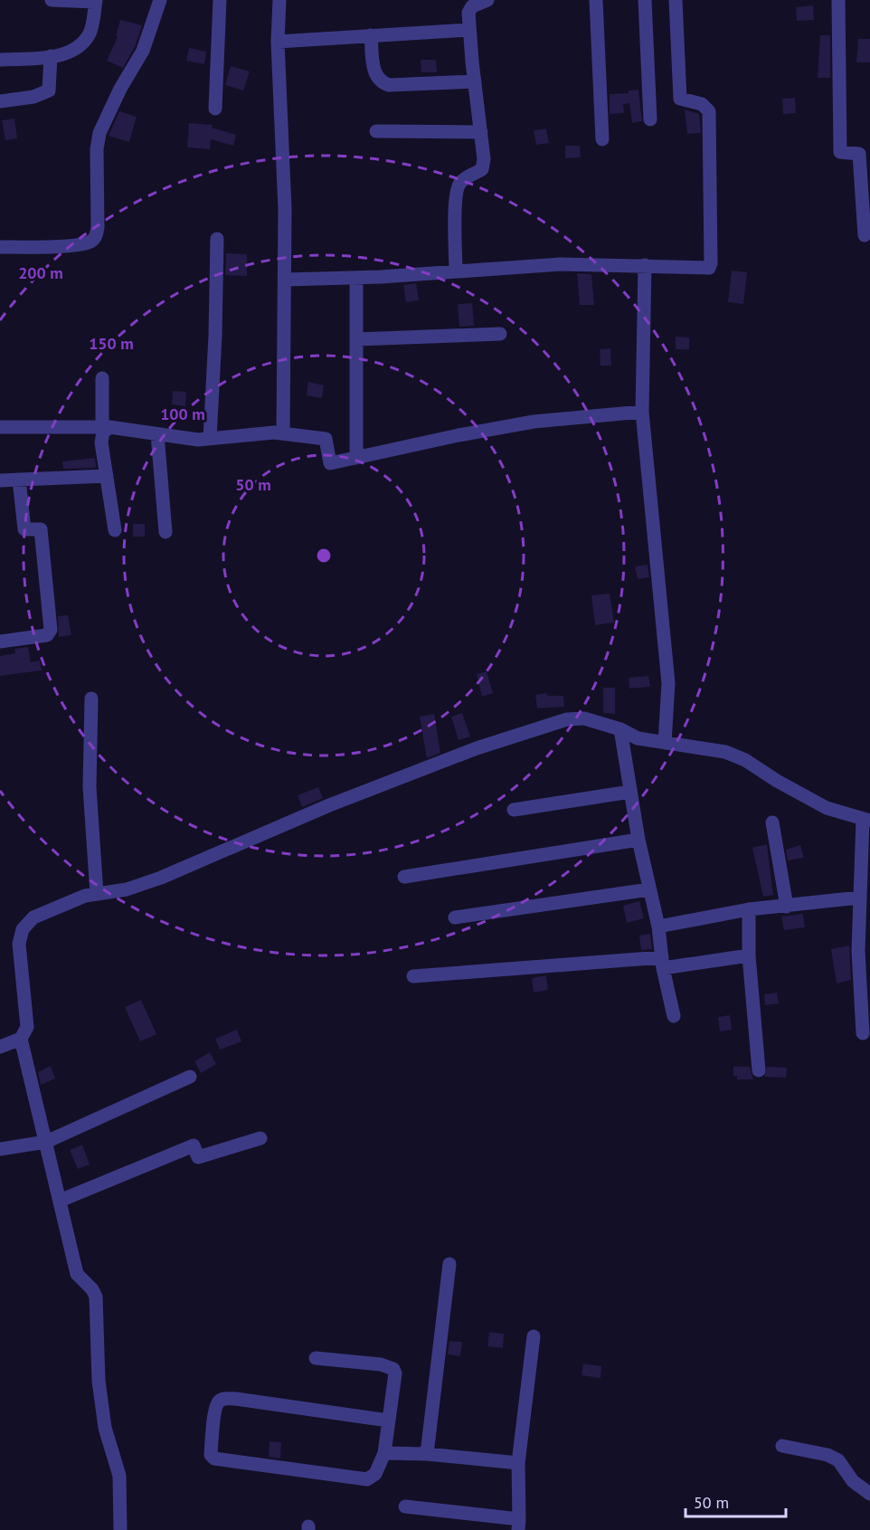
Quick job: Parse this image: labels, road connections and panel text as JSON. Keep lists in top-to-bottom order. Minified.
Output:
{"scale_bar":"50 m","rings":["200 m","150 m","100 m","50 m"]}
